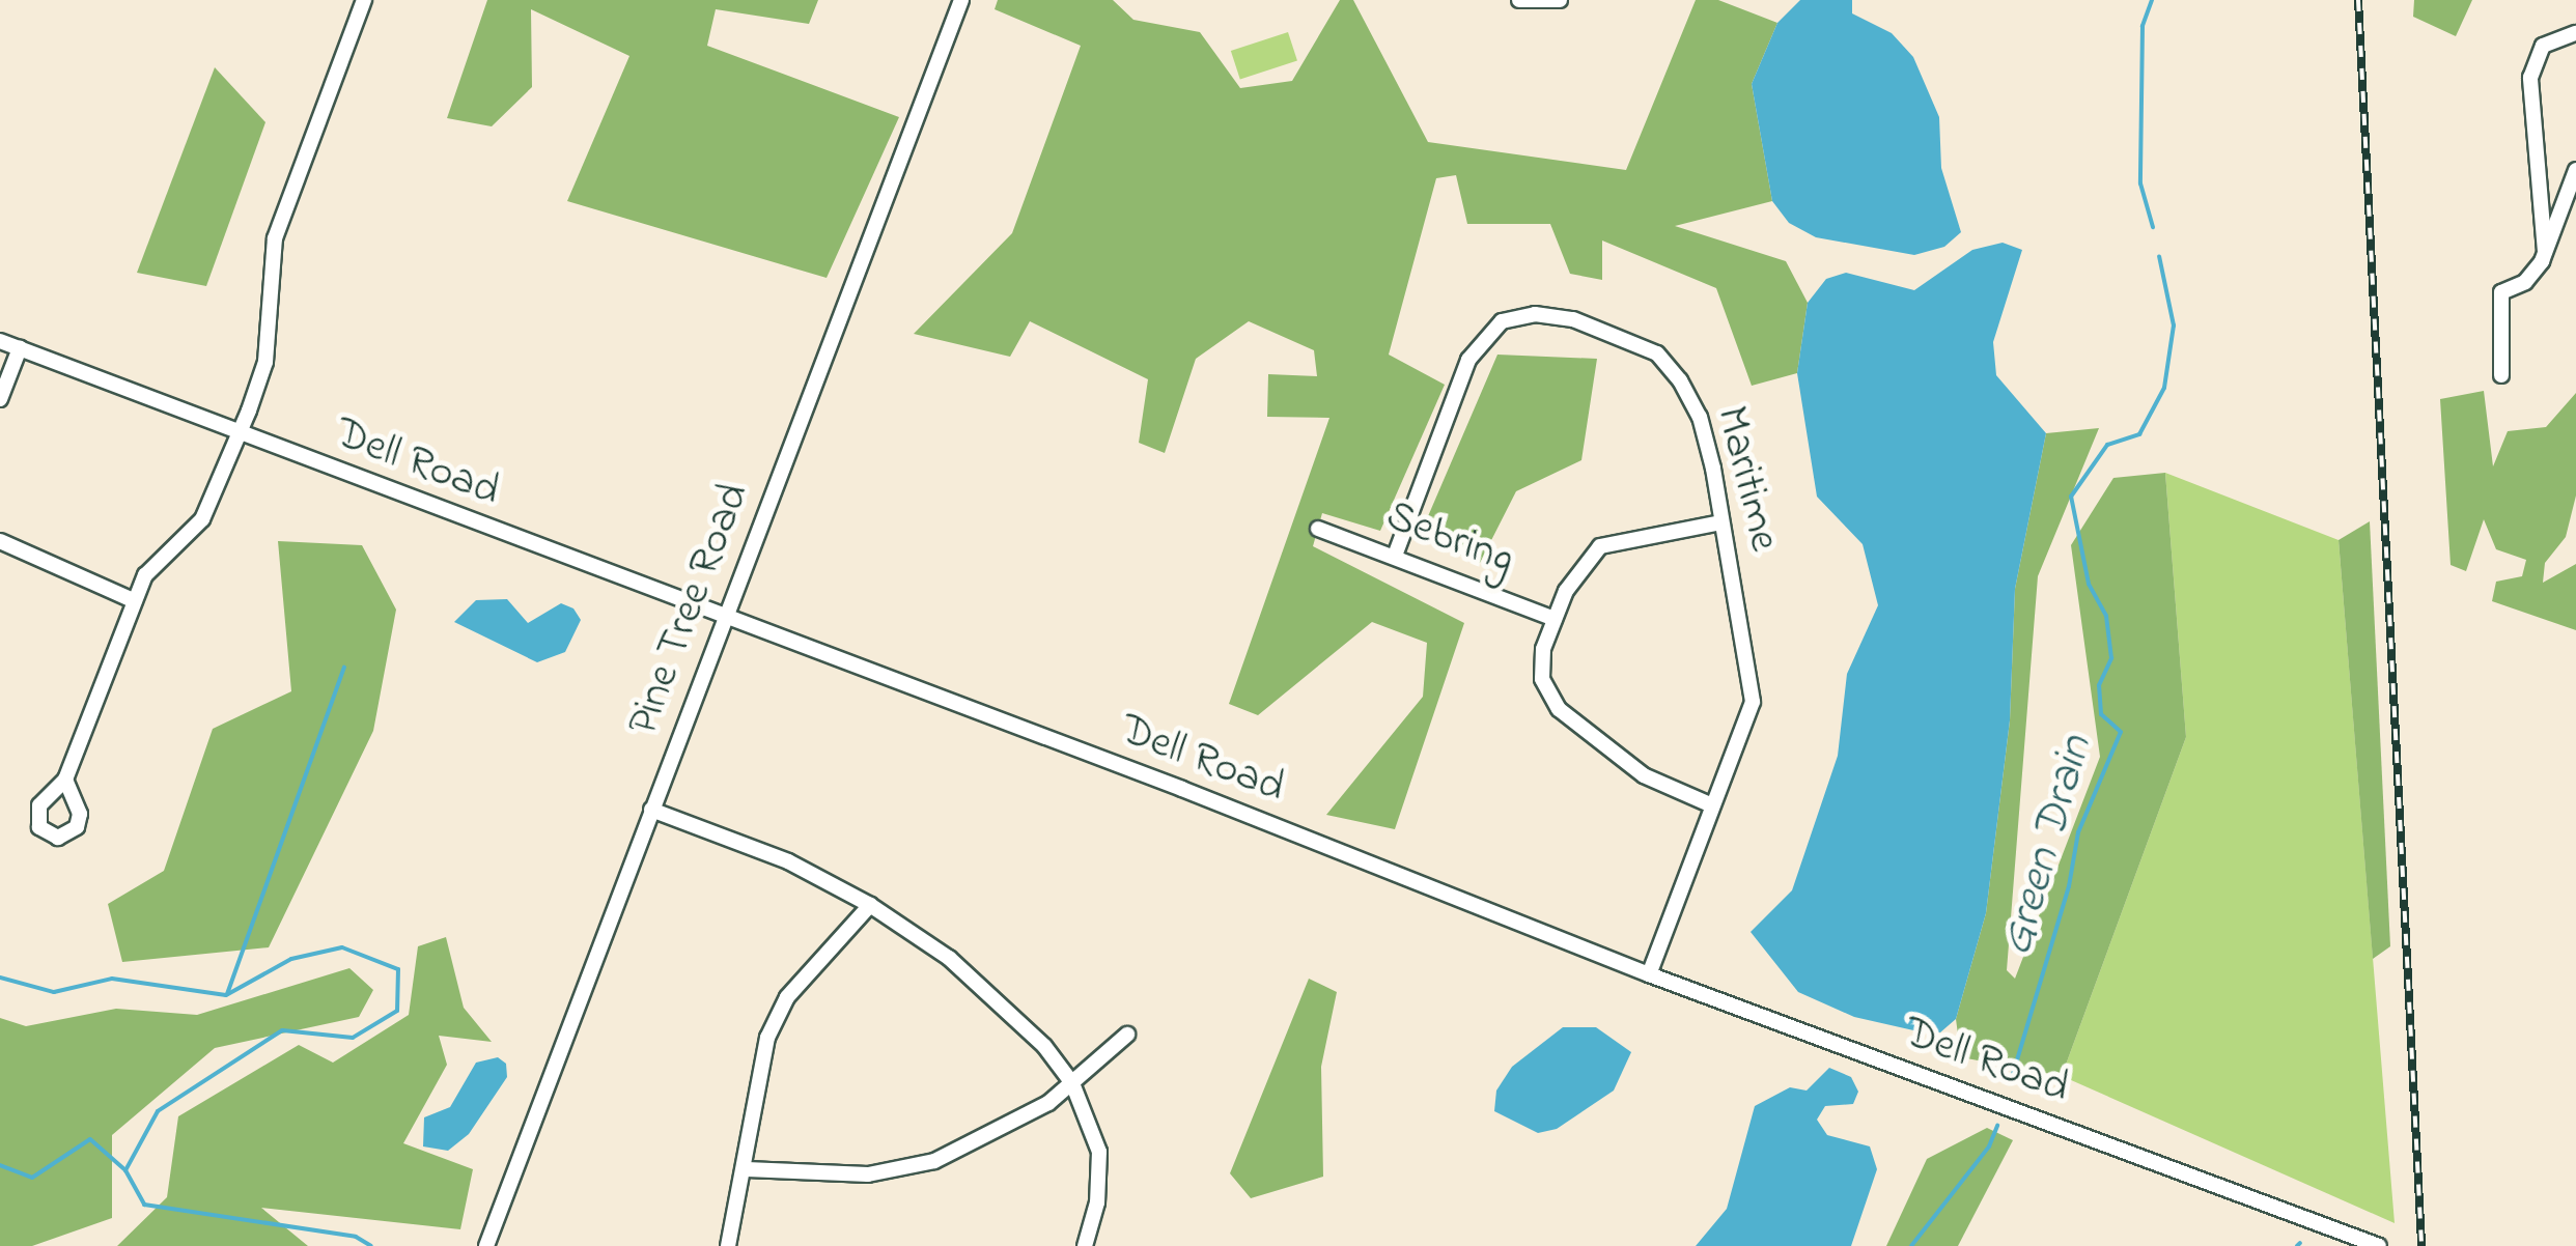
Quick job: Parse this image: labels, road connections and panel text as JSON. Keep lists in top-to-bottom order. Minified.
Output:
{"streets":{"street":["Dell Road","Maritime","Sebring","Pine Tree Road"]},"crossings":[["Dell Road","Maritime"],["Dell Road","Pine Tree Road"],["Maritime","Sebring"]],"water":["Green Drain"]}
